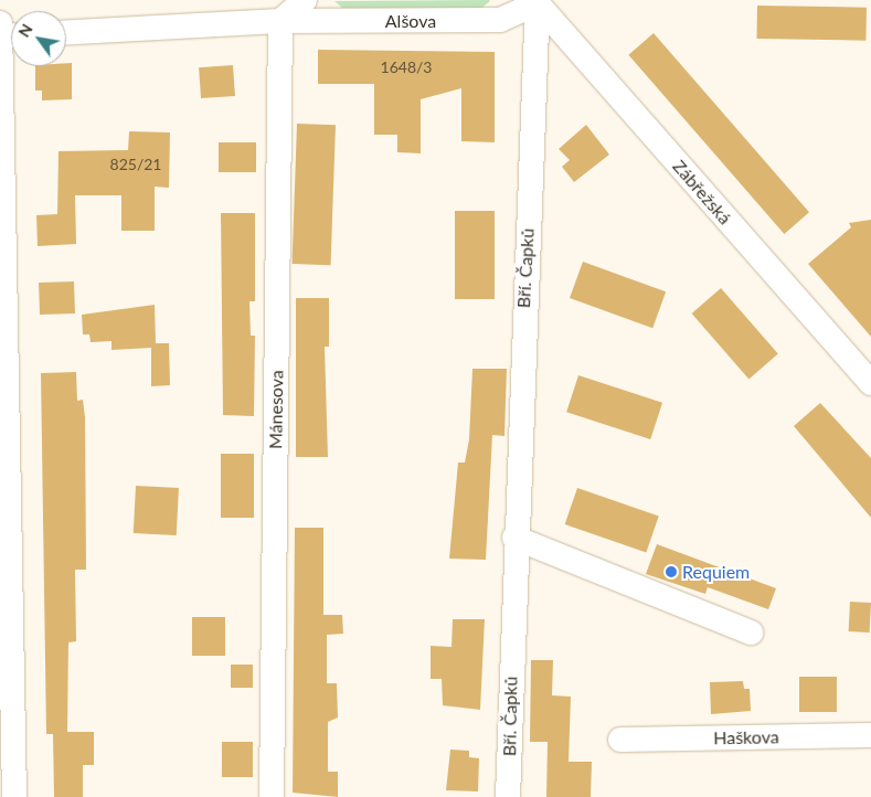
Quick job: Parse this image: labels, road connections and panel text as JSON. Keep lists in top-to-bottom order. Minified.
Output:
{"streets":{"street":["Alšova","Zábřežská","Bří. Čapků","Mánesova","Haškova"]},"crossings":[["Alšova","Zábřežská"],["Alšova","Bří. Čapků"],["Alšova","Mánesova"],["Zábřežská","Bří. Čapků"]],"places":["Requiem"],"house_numbers":["1648/3","825/21"],"north":"top left"}
